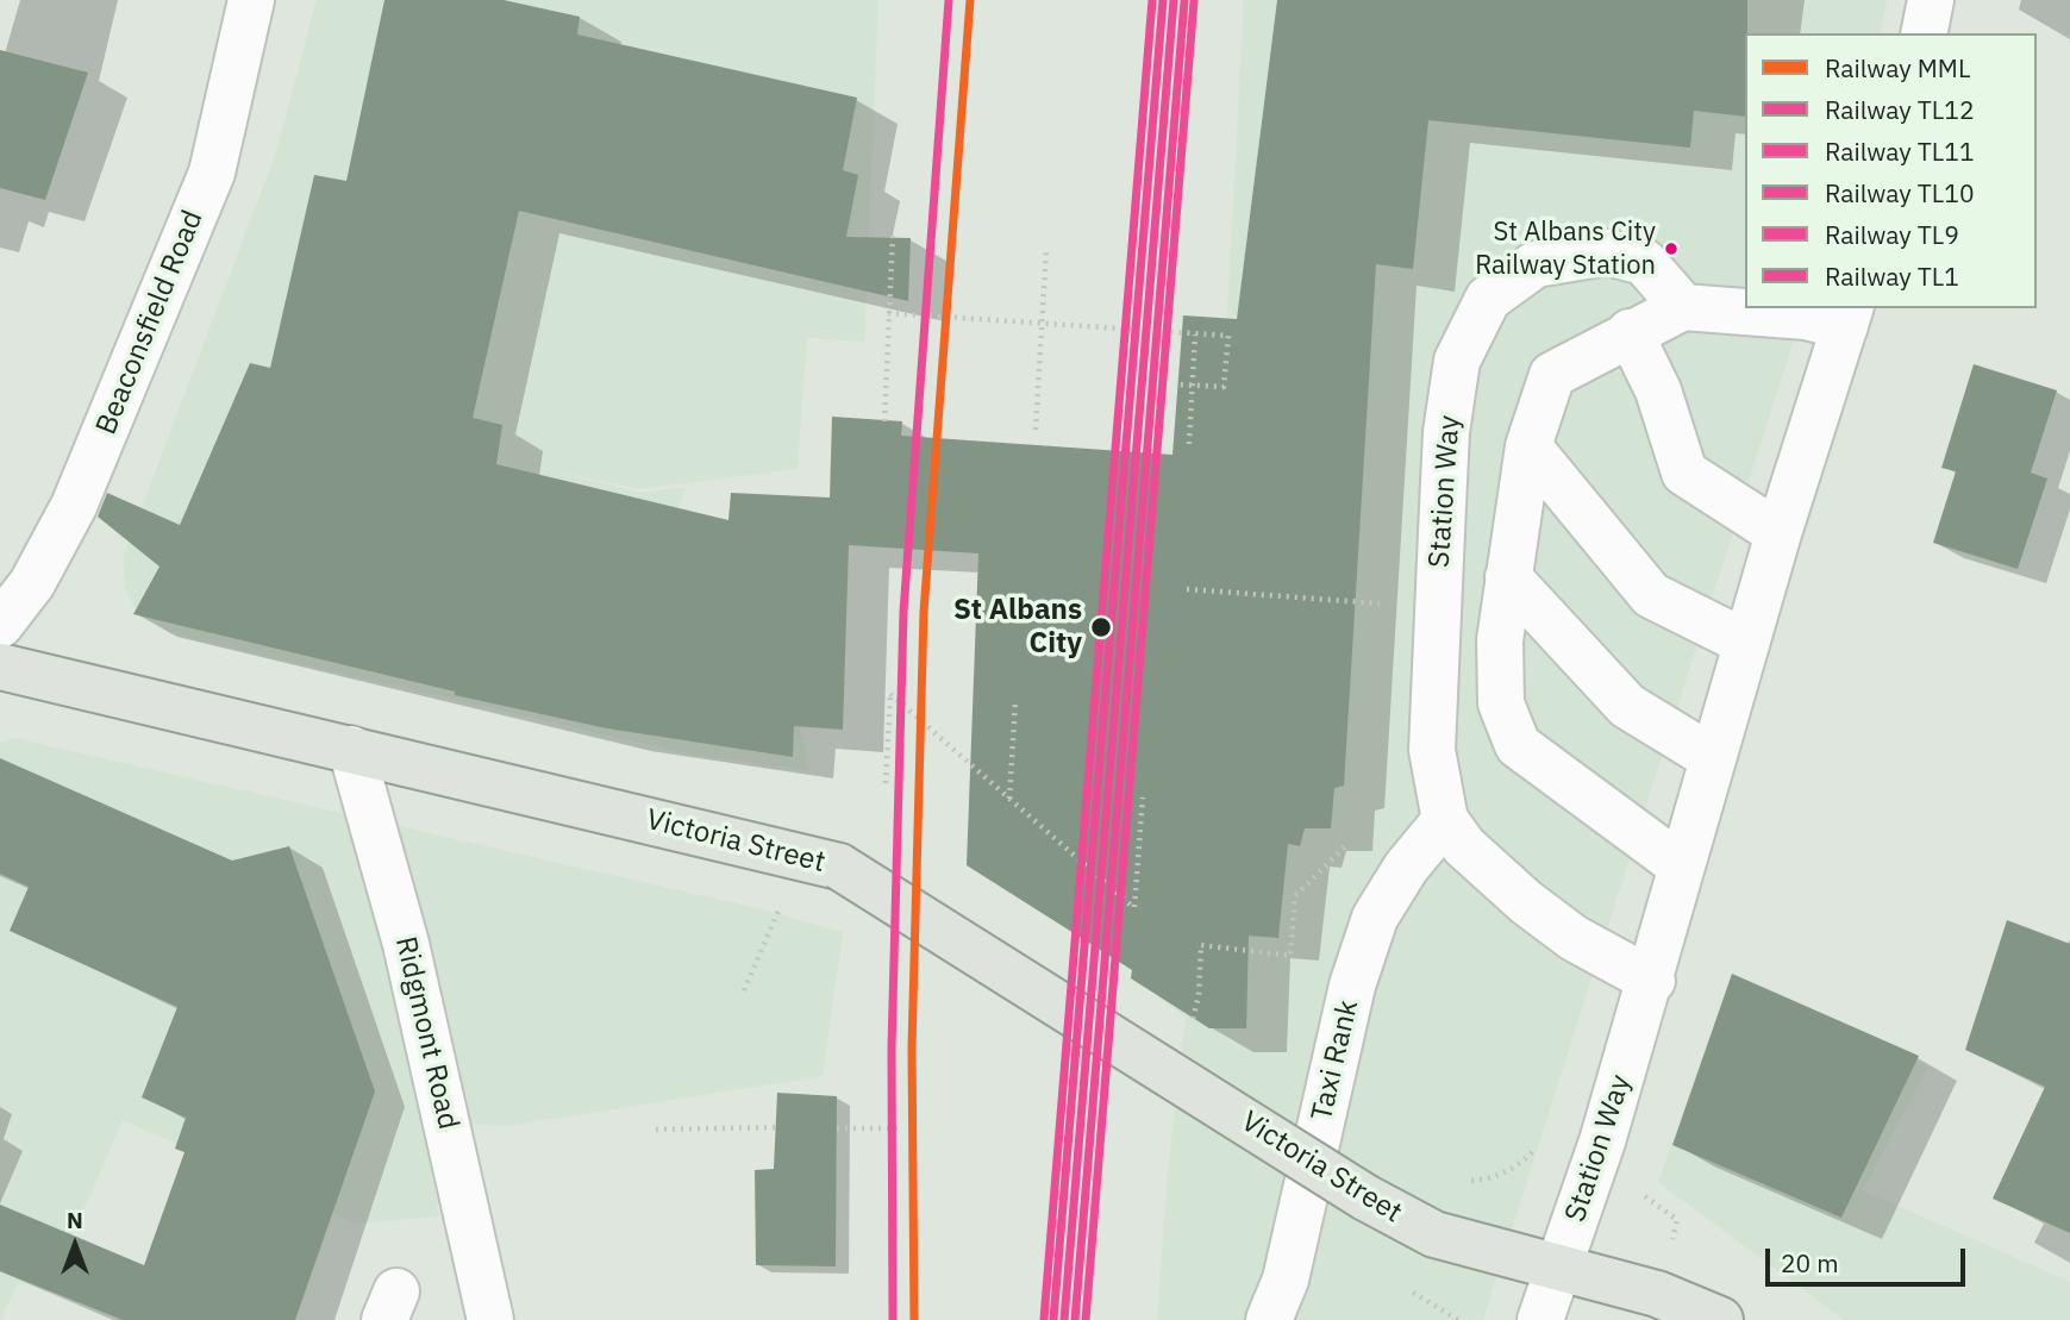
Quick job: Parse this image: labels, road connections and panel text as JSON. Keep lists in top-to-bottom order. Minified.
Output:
{"streets":{"main road":["Victoria Street"],"street":["Beaconsfield Road","Station Way","Ridgmont Road","Taxi Rank"]},"crossings":[["Station Way","Victoria Street"],["Station Way","Taxi Rank"],["Victoria Street","Ridgmont Road"]],"places":["St Albans City Railway Station","St Albans City"],"lines":["rail line MML","rail line TL12","rail line TL10","rail line TL1","rail line TL11","rail line TL9"],"legend":["Railway MML","Railway TL12","Railway TL11","Railway TL10","Railway TL9","Railway TL1"],"scale_bar":"20 m","north":"top"}
